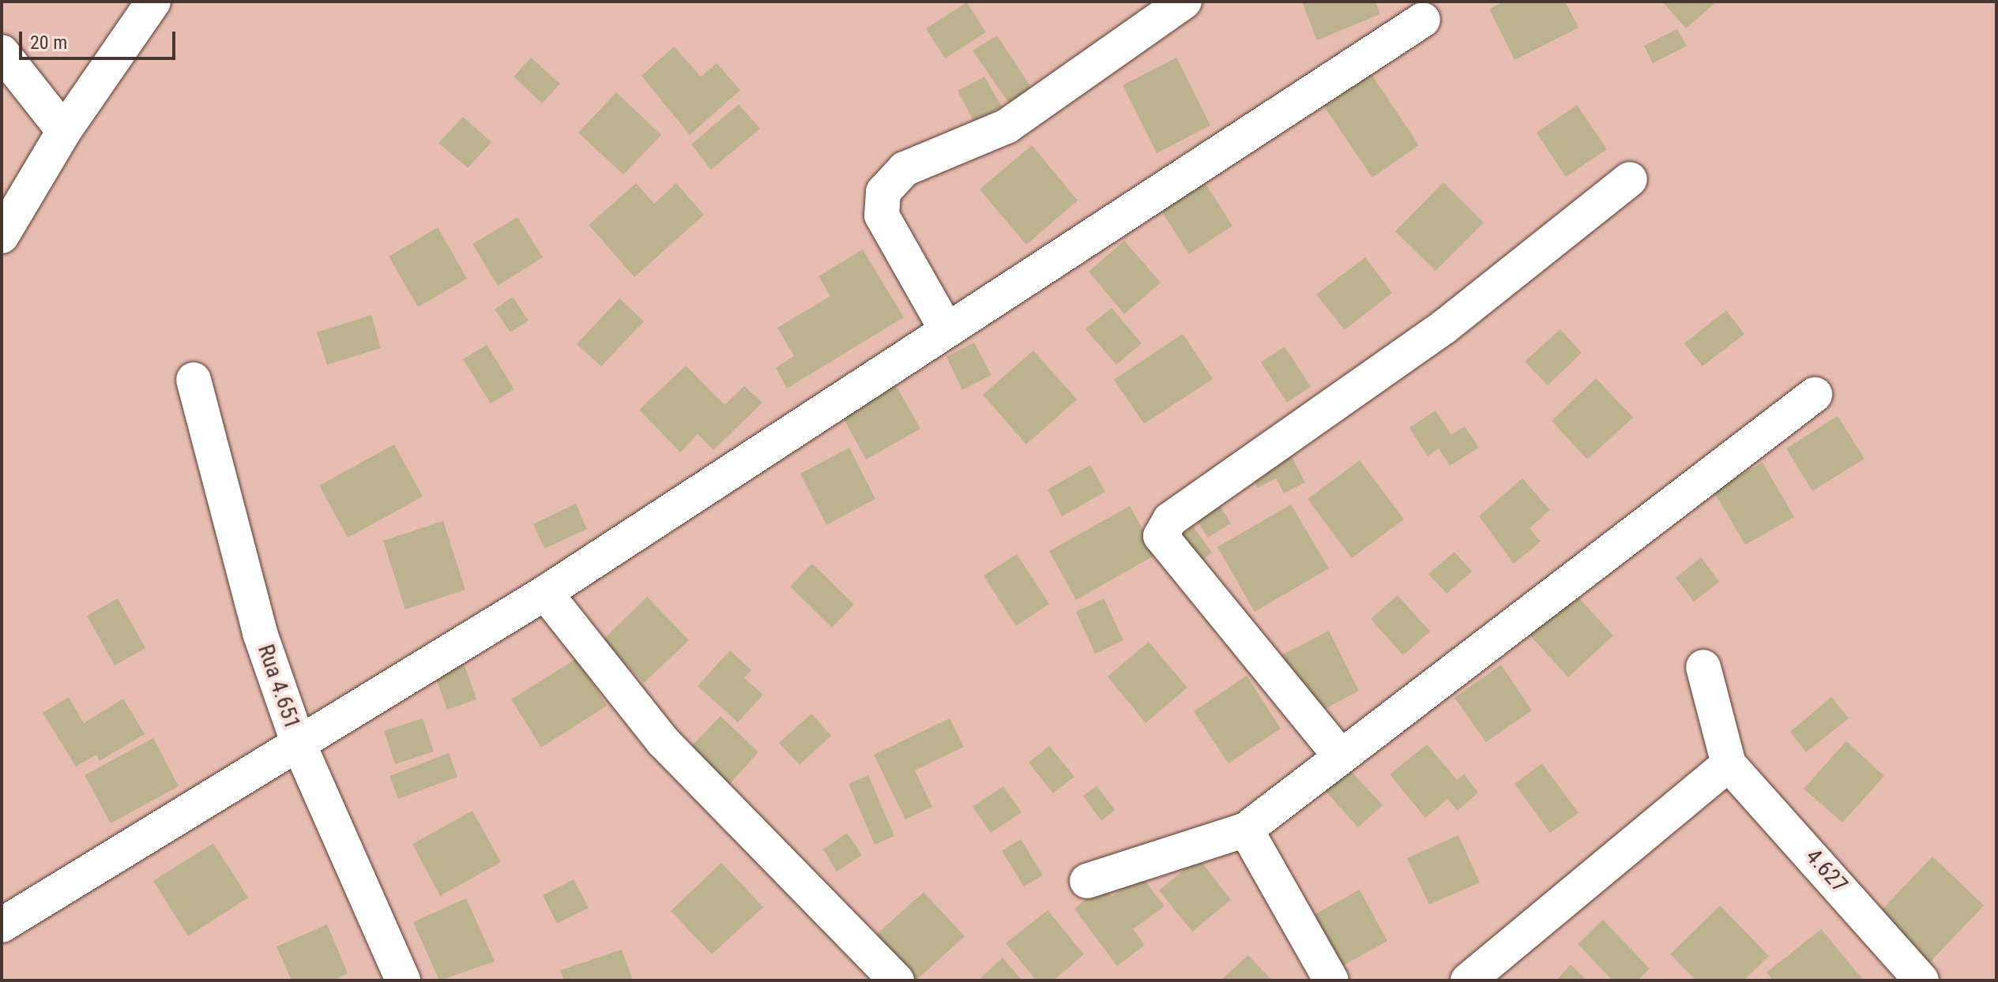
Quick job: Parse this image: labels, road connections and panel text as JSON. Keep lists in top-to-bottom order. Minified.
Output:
{"streets":{"street":["Rua 4.651","4.627"]},"scale_bar":"20 m"}
